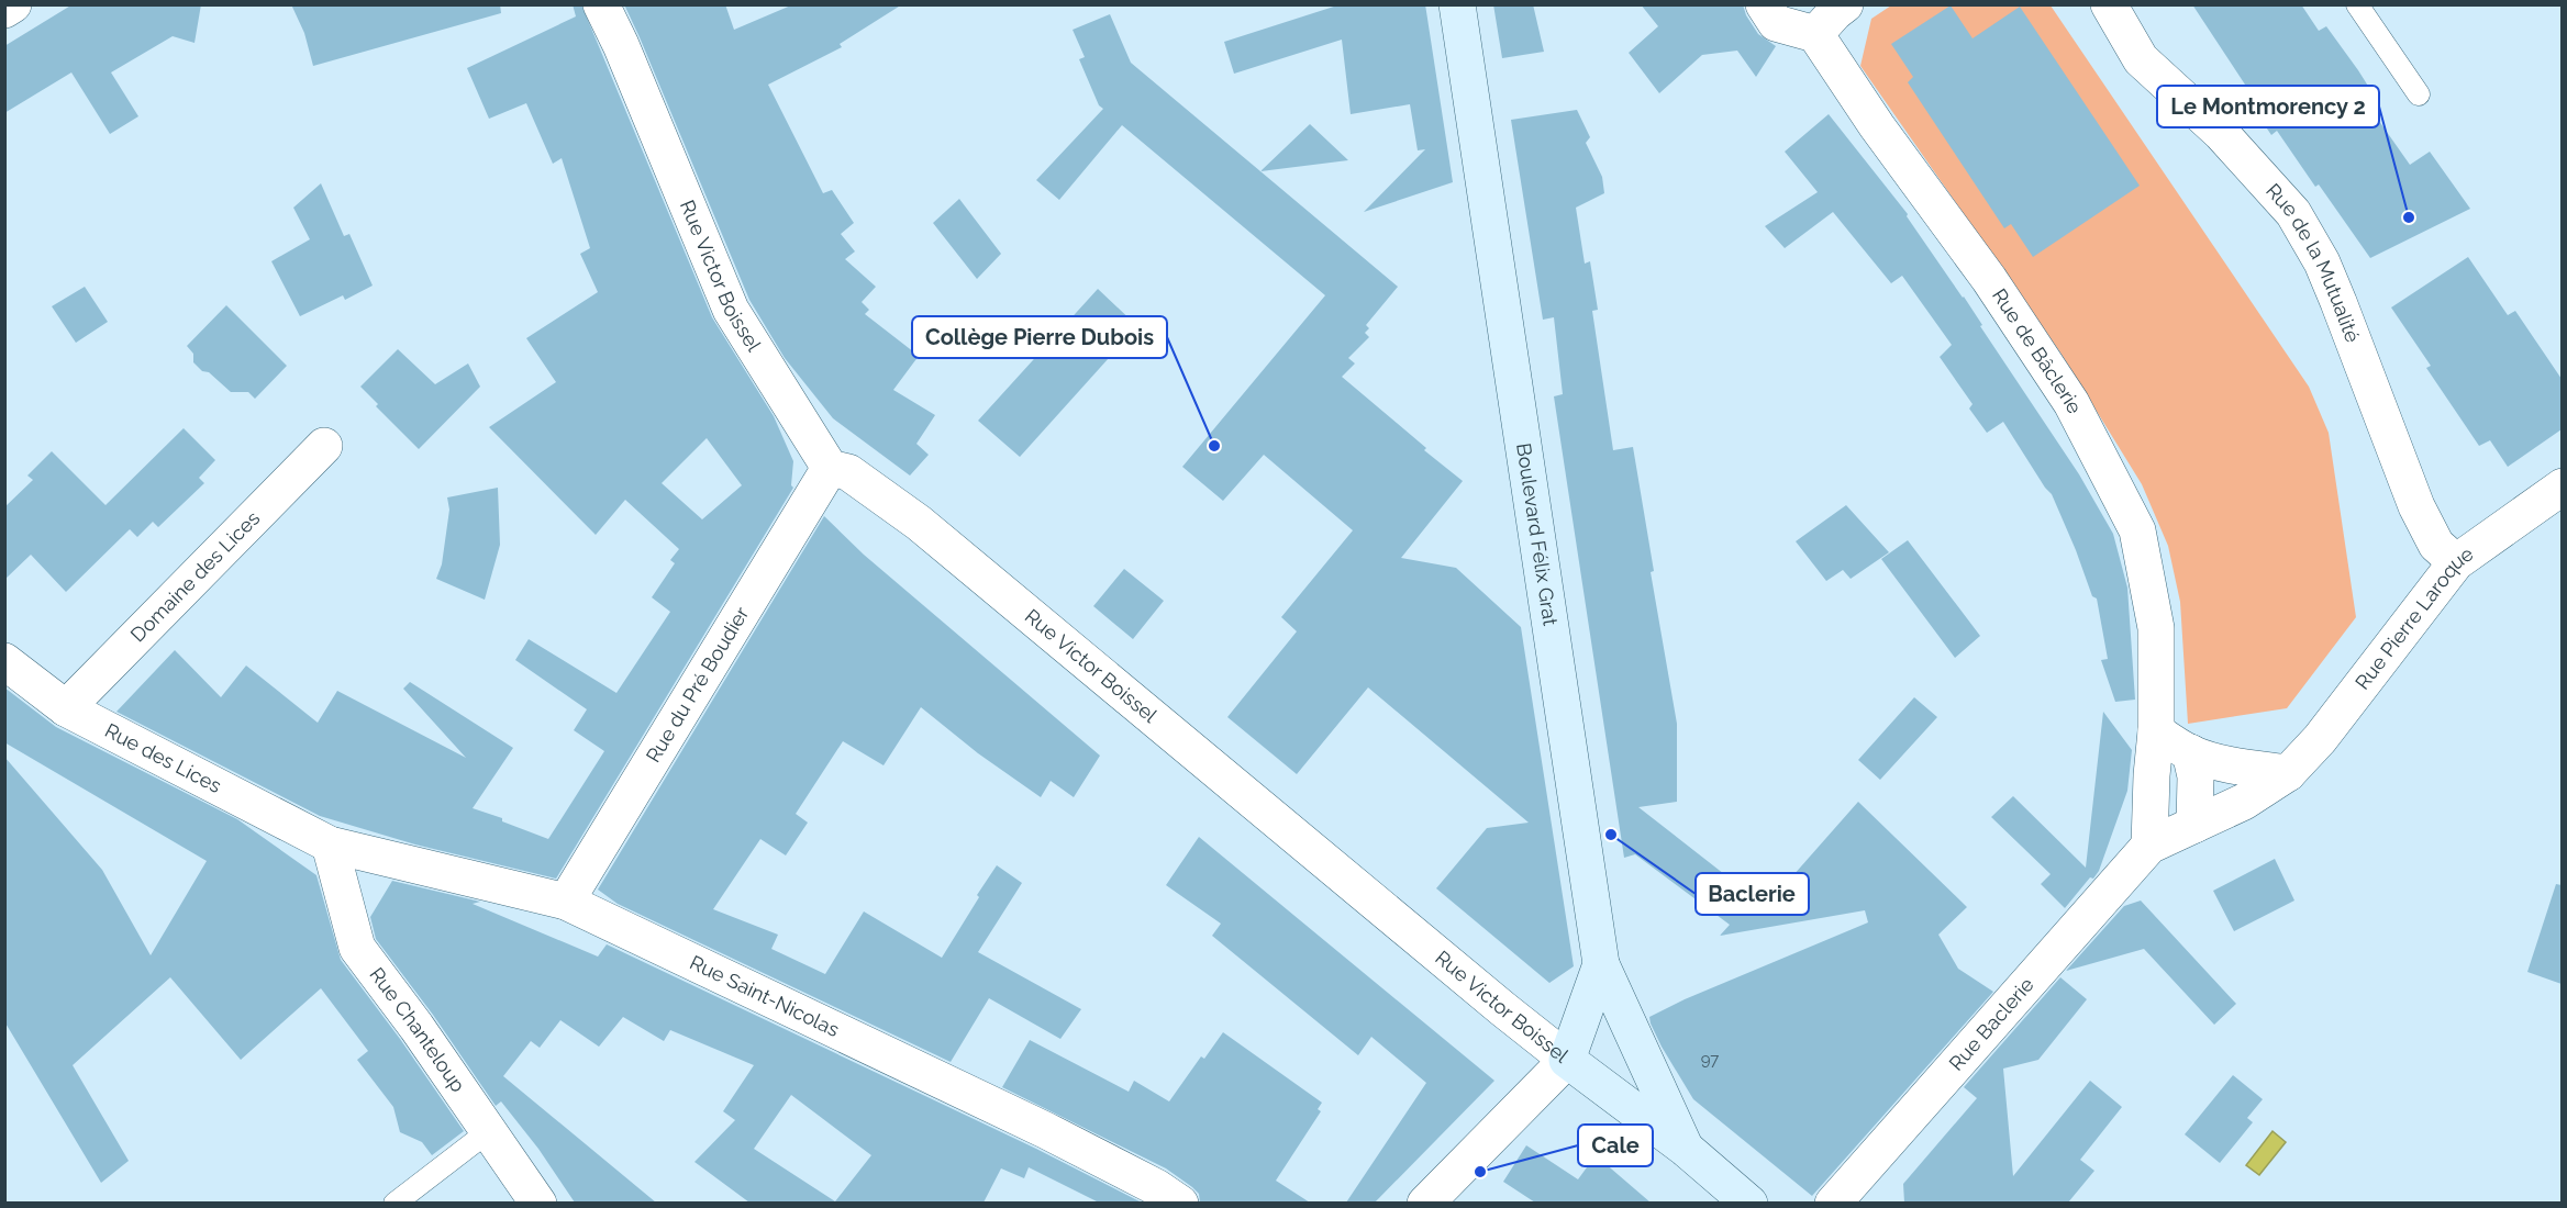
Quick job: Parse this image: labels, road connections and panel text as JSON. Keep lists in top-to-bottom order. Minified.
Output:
{"streets":{"main road":["Rue Victor Boissel","Boulevard Félix Grat"],"street":["Rue de la Mutualité","Rue de Bâclerie","Domaine des Lices","Rue Pierre Laroque","Rue du Pré Boudier","Rue des Lices","Rue Saint-Nicolas","Rue Baclerie","Rue Chanteloup"]},"crossings":[["Rue de la Mutualité","Rue Pierre Laroque"],["Rue Victor Boissel","Boulevard Félix Grat"],["Rue Victor Boissel","Rue du Pré Boudier"],["Domaine des Lices","Rue des Lices"],["Rue Pierre Laroque","Rue Baclerie"],["Rue du Pré Boudier","Rue Saint-Nicolas"],["Rue des Lices","Rue Saint-Nicolas"],["Rue des Lices","Rue Chanteloup"],["Rue Saint-Nicolas","Rue Chanteloup"]],"places":["Le Montmorency 2","Collège Pierre Dubois","Baclerie","Cale"],"house_numbers":["97"]}
